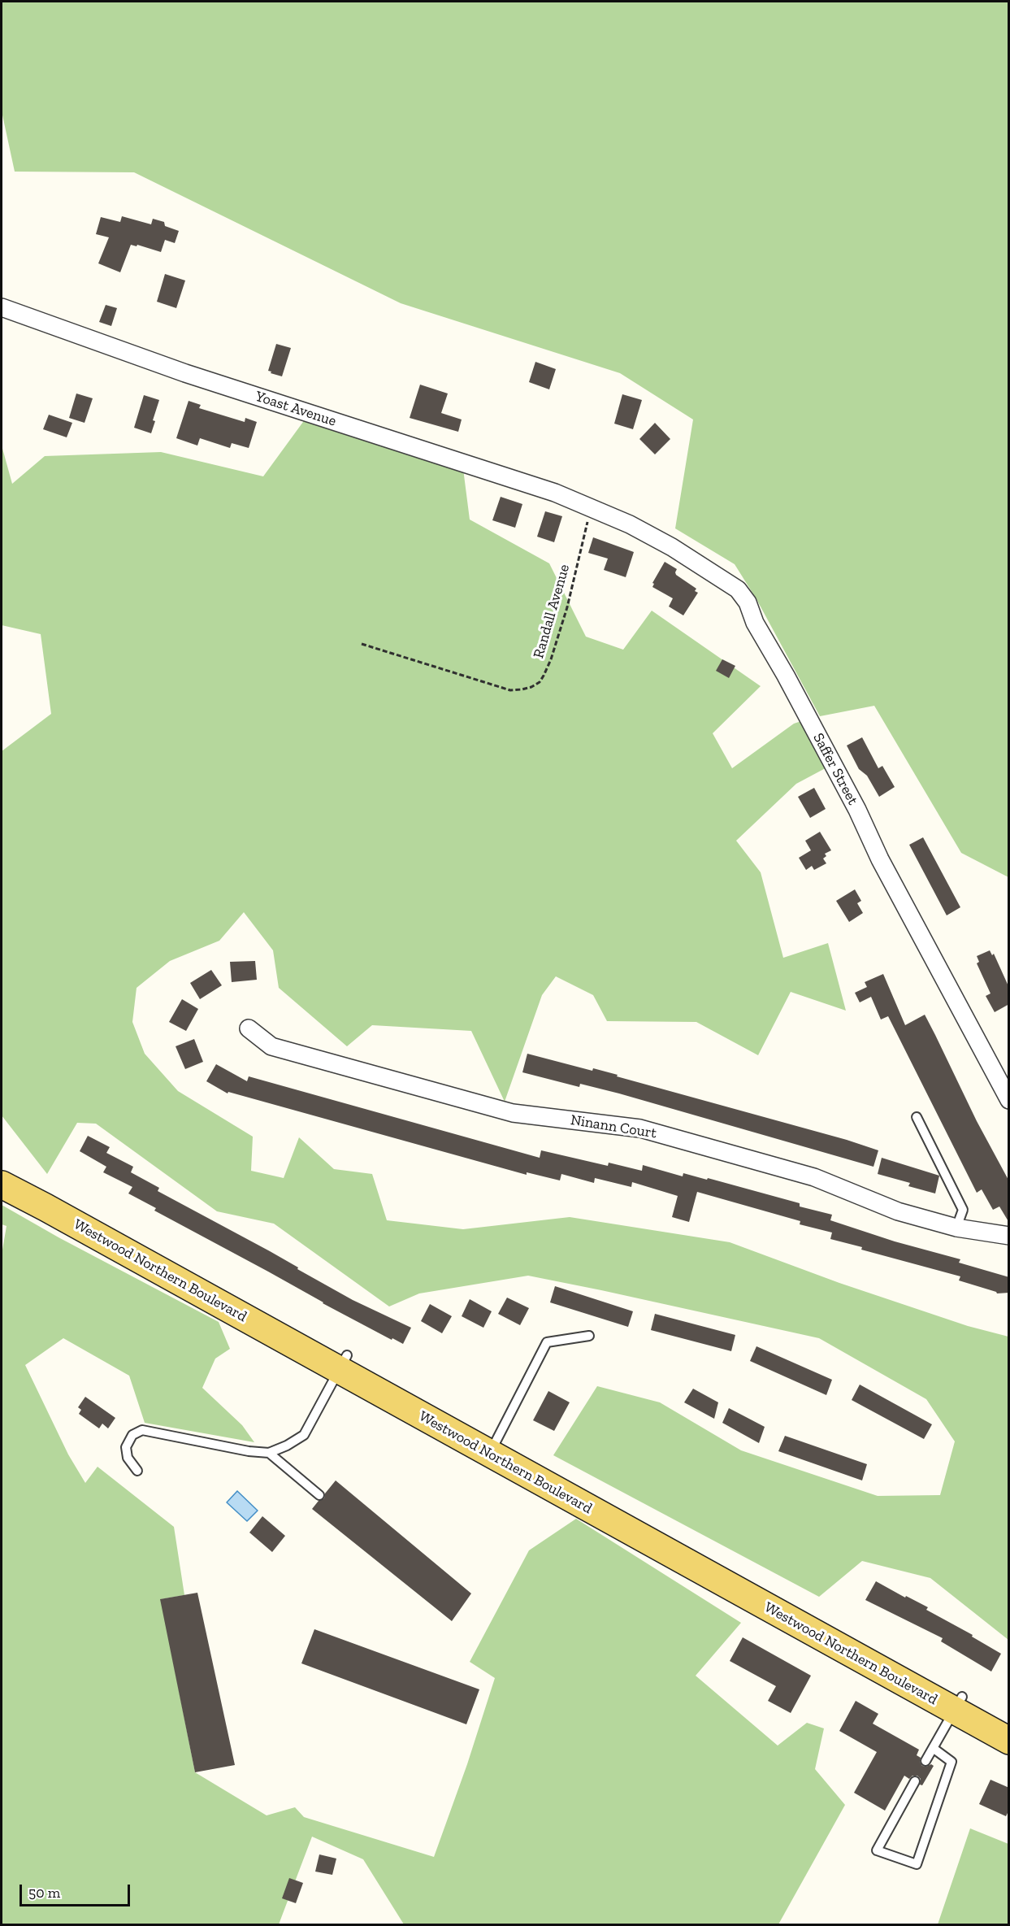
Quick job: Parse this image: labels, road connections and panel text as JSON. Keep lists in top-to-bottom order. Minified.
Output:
{"streets":{"main road":["Westwood Northern Boulevard"],"street":["Yoast Avenue","Saffer Street","Ninann Court"],"path":["Randall Avenue"]},"crossings":[["Yoast Avenue","Randall Avenue"],["Yoast Avenue","Saffer Street"],["Randall Avenue","Saffer Street"]],"scale_bar":"50 m"}
